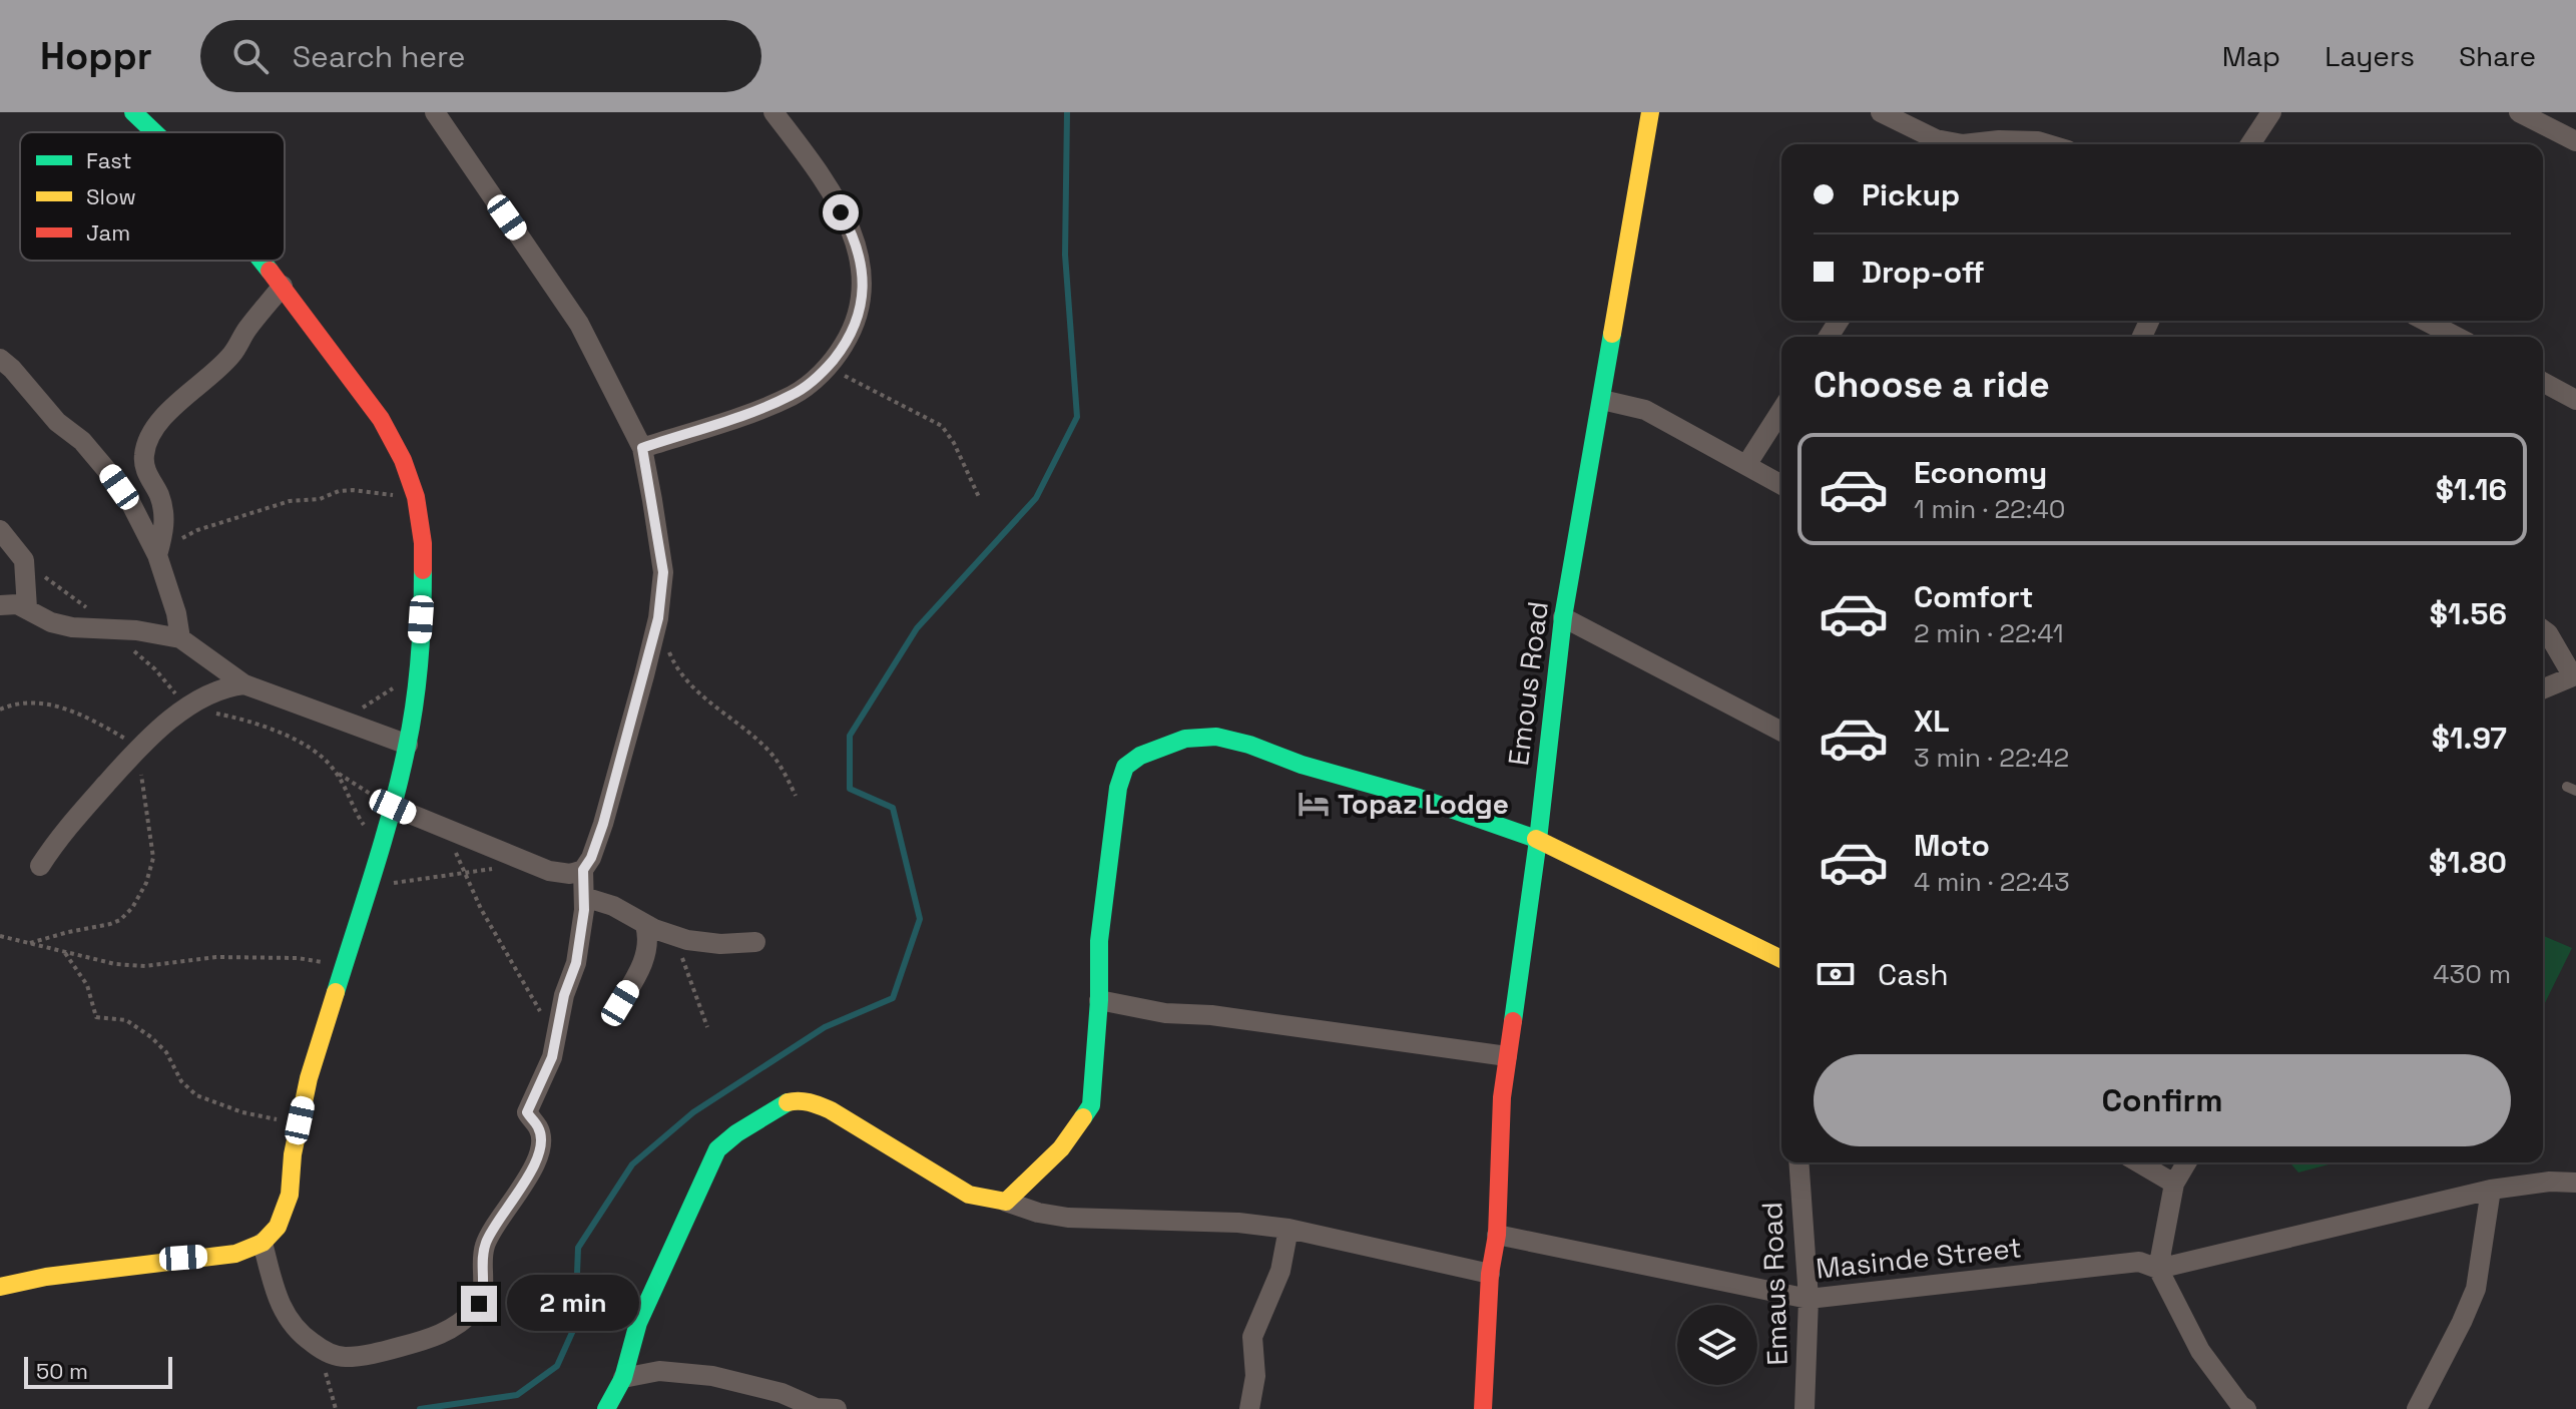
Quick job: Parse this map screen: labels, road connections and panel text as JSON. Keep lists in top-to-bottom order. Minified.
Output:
{"streets":{"street":["Emous Road","Masinde Street","Emaus Road"]},"crossings":[["Emous Road","Masinde Street"],["Masinde Street","Emaus Road"]],"places":{"hotel":["Topaz Lodge"]},"legend":["Fast","Slow","Jam"],"scale_bar":"50 m","page":{"header":"Hoppr","search":"Search here","nav":["Map","Layers","Share"],"banner":["Pickup","Drop-off"],"heading":"Choose a ride","list":[{"name":"Economy","note":"1 min · 22:40","value":"$1.16"},{"name":"Comfort","note":"2 min · 22:41","value":"$1.56"},{"name":"XL","note":"3 min · 22:42","value":"$1.97"},{"name":"Moto","note":"4 min · 22:43","value":"$1.80"}],"pay":["Cash","430 m"],"buttons":"Confirm","bubble":"2 min","scale":"50 m"}}
